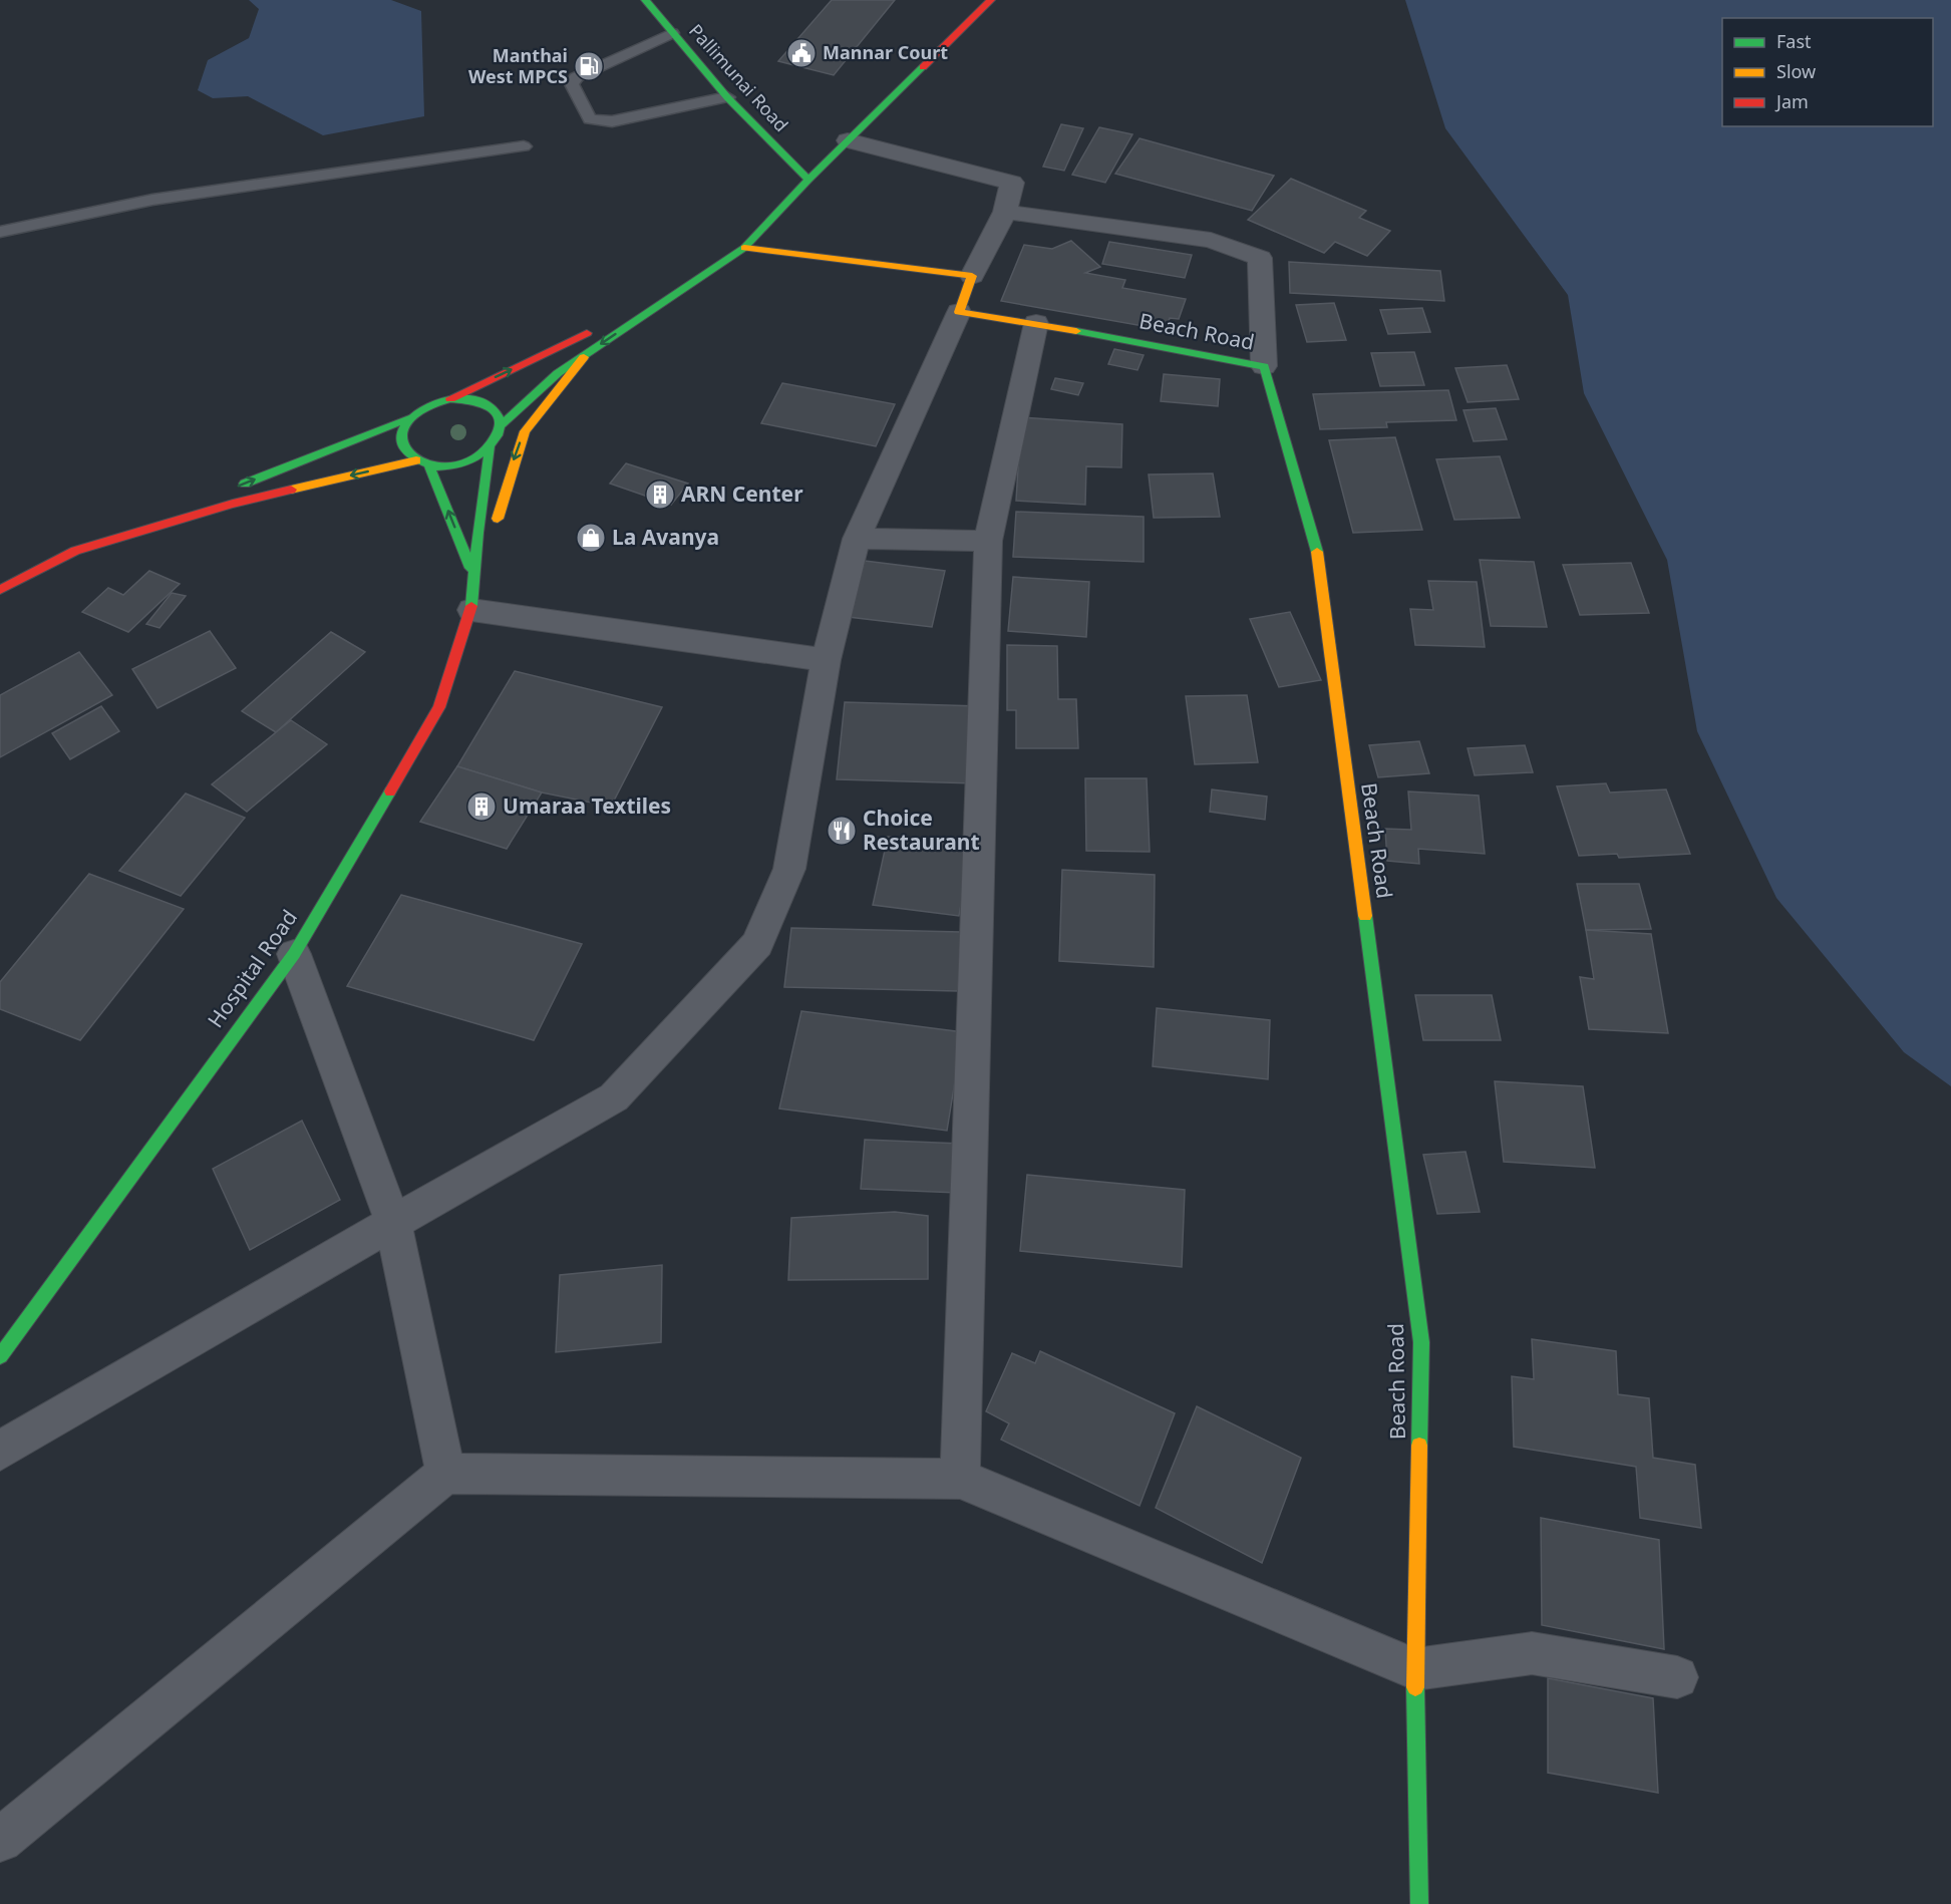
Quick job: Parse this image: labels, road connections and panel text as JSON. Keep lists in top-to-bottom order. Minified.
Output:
{"streets":{"main road":["Pallimunai Road","Beach Road","Hospital Road"]},"places":{"public building":["Mannar Court"],"fuel station":["Manthai West MPCS"],"building":["ARN Center","Umaraa Textiles"],"shop":["La Avanya"],"restaurant":["Choice Restaurant"]},"legend":["Fast","Slow","Jam"]}
